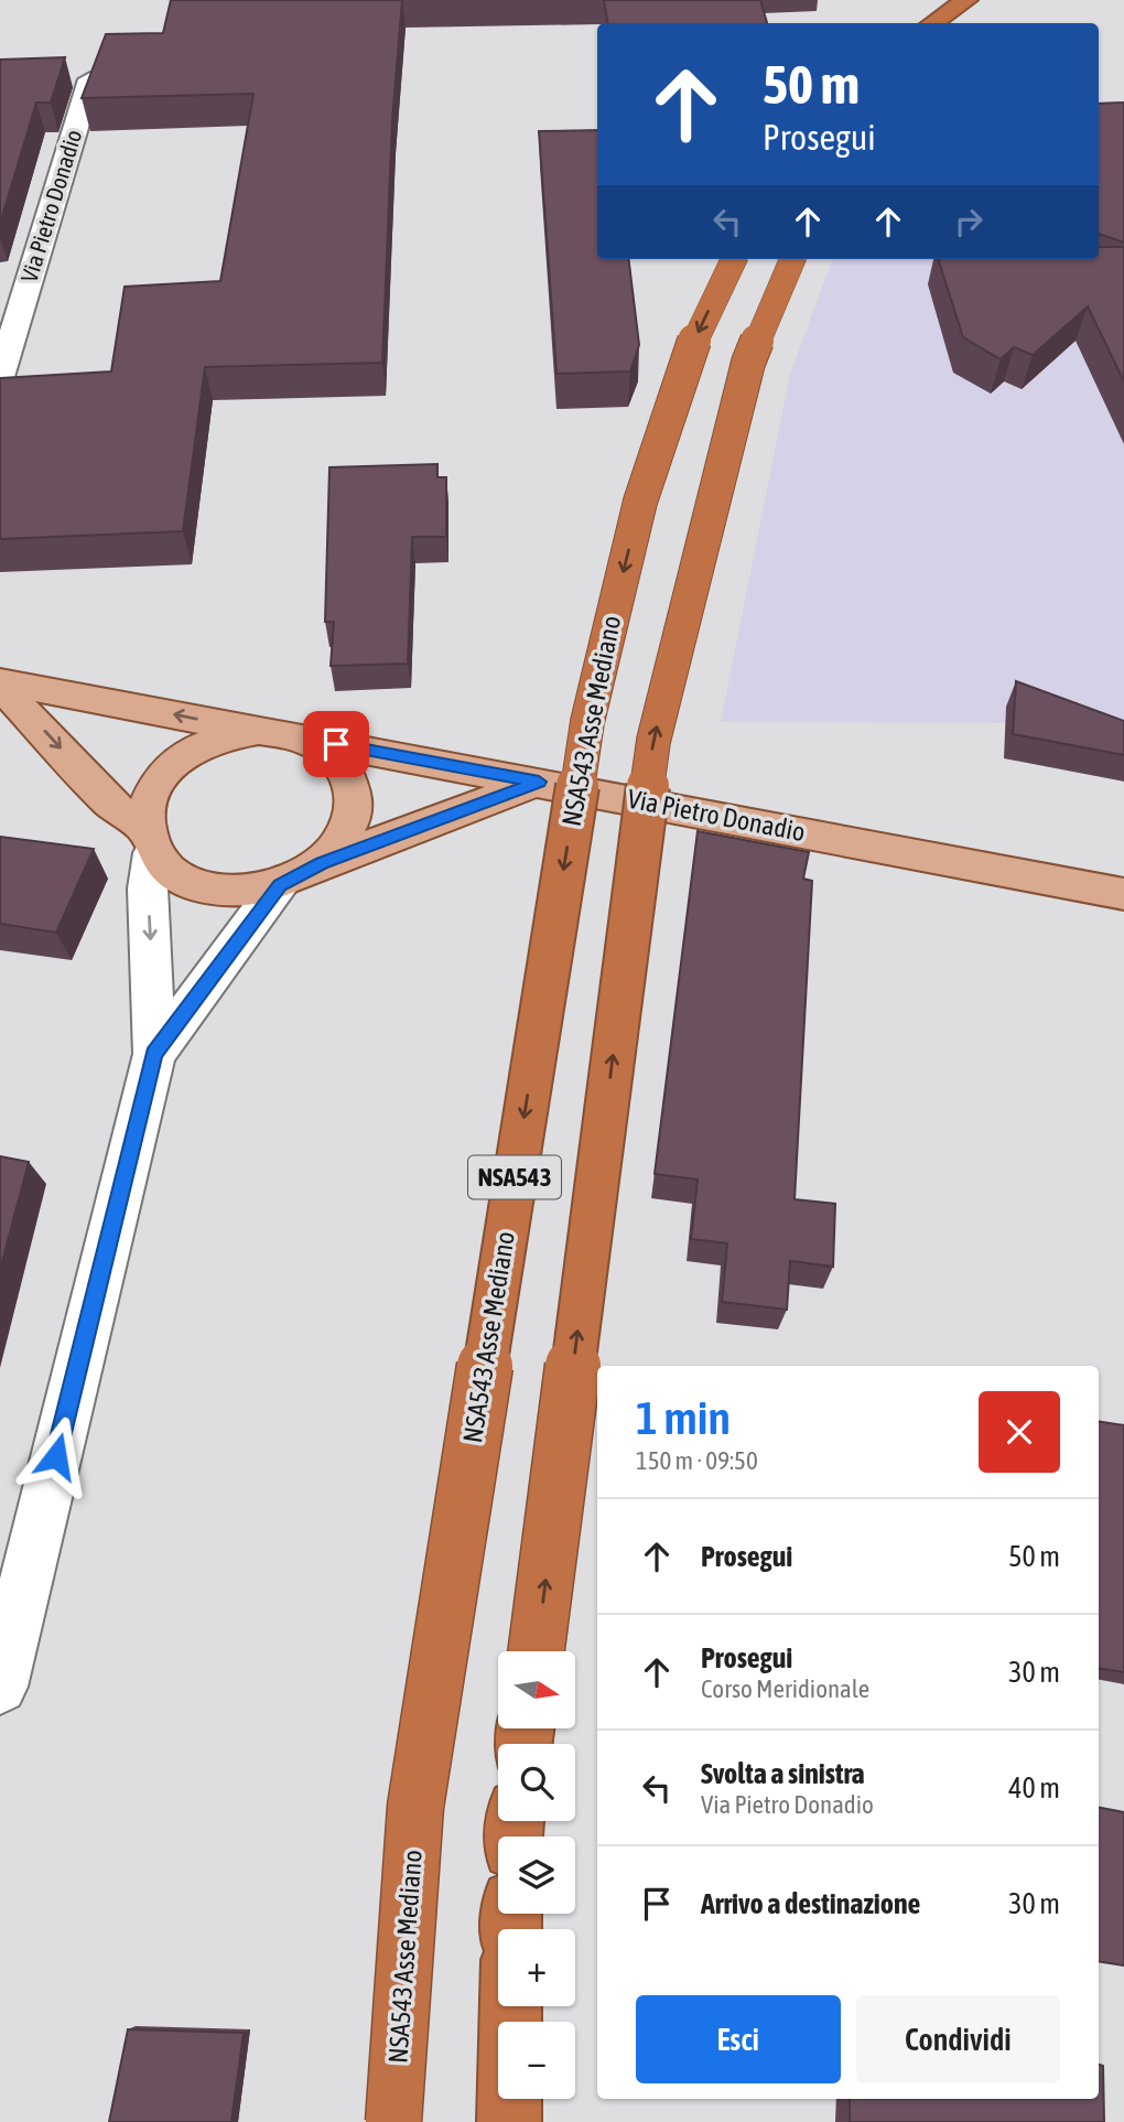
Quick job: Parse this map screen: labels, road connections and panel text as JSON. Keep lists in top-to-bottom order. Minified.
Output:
{"streets":{"highway":["NSA543 Asse Mediano","NSA543"],"main road":["Via Pietro Donadio"]},"north":"right","page":{"turn":["50 m","Prosegui"],"heading":["1 min","150 m · 09:50"],"list":[{"name":"Prosegui","value":"50 m"},{"name":"Prosegui","note":"Corso Meridionale","value":"30 m"},{"name":"Svolta a sinistra","note":"Via Pietro Donadio","value":"40 m"},{"name":"Arrivo a destinazione","value":"30 m"}],"map_buttons":["+","−"],"buttons":["Esci","Condividi"]}}
